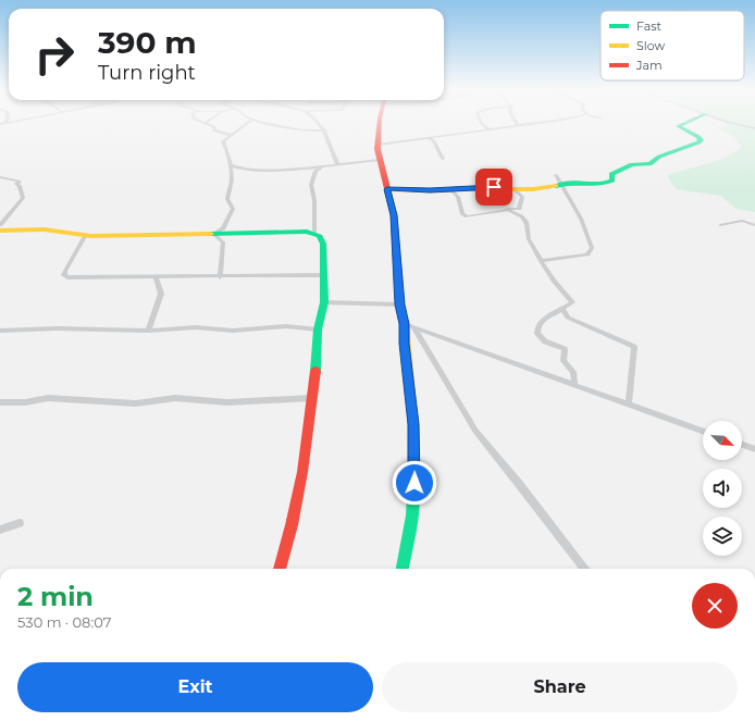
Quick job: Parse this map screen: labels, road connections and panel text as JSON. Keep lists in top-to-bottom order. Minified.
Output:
{"legend":["Fast","Slow","Jam"],"north":"bottom right","page":{"turn":["390 m","Turn right"],"heading":["2 min","530 m · 08:07"],"buttons":["Exit","Share"]}}
